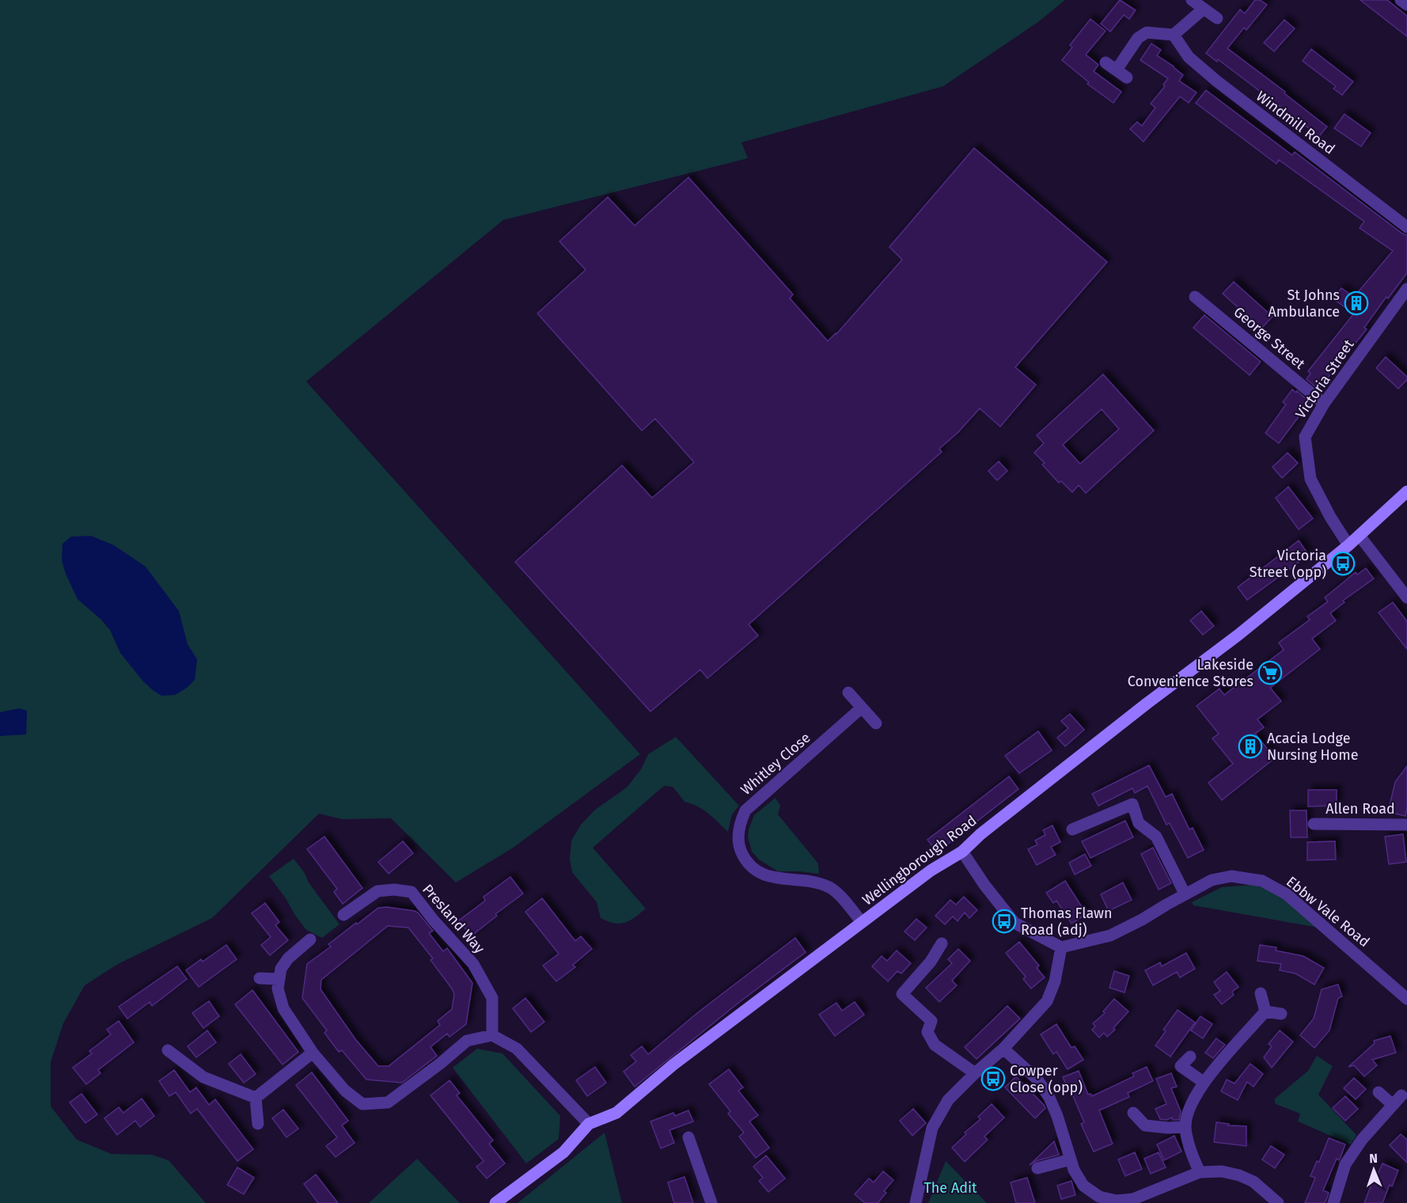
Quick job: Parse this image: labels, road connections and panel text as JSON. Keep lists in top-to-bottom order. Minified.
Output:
{"streets":{"main road":["Wellingborough Road"],"street":["Windmill Road","George Street","Victoria Street","Whitley Close","Allen Road","Ebbw Vale Road","Presland Way"]},"crossings":[["George Street","Victoria Street"],["Victoria Street","Wellingborough Road"],["Whitley Close","Wellingborough Road"]],"parks":["The Adit"],"places":{"building":["St Johns Ambulance","Acacia Lodge Nursing Home"],"bus stop":["Victoria Street (opp)","Thomas Flawn Road (adj)","Cowper Close (opp)"],"supermarket":["Lakeside Convenience Stores"]},"north":"top"}
